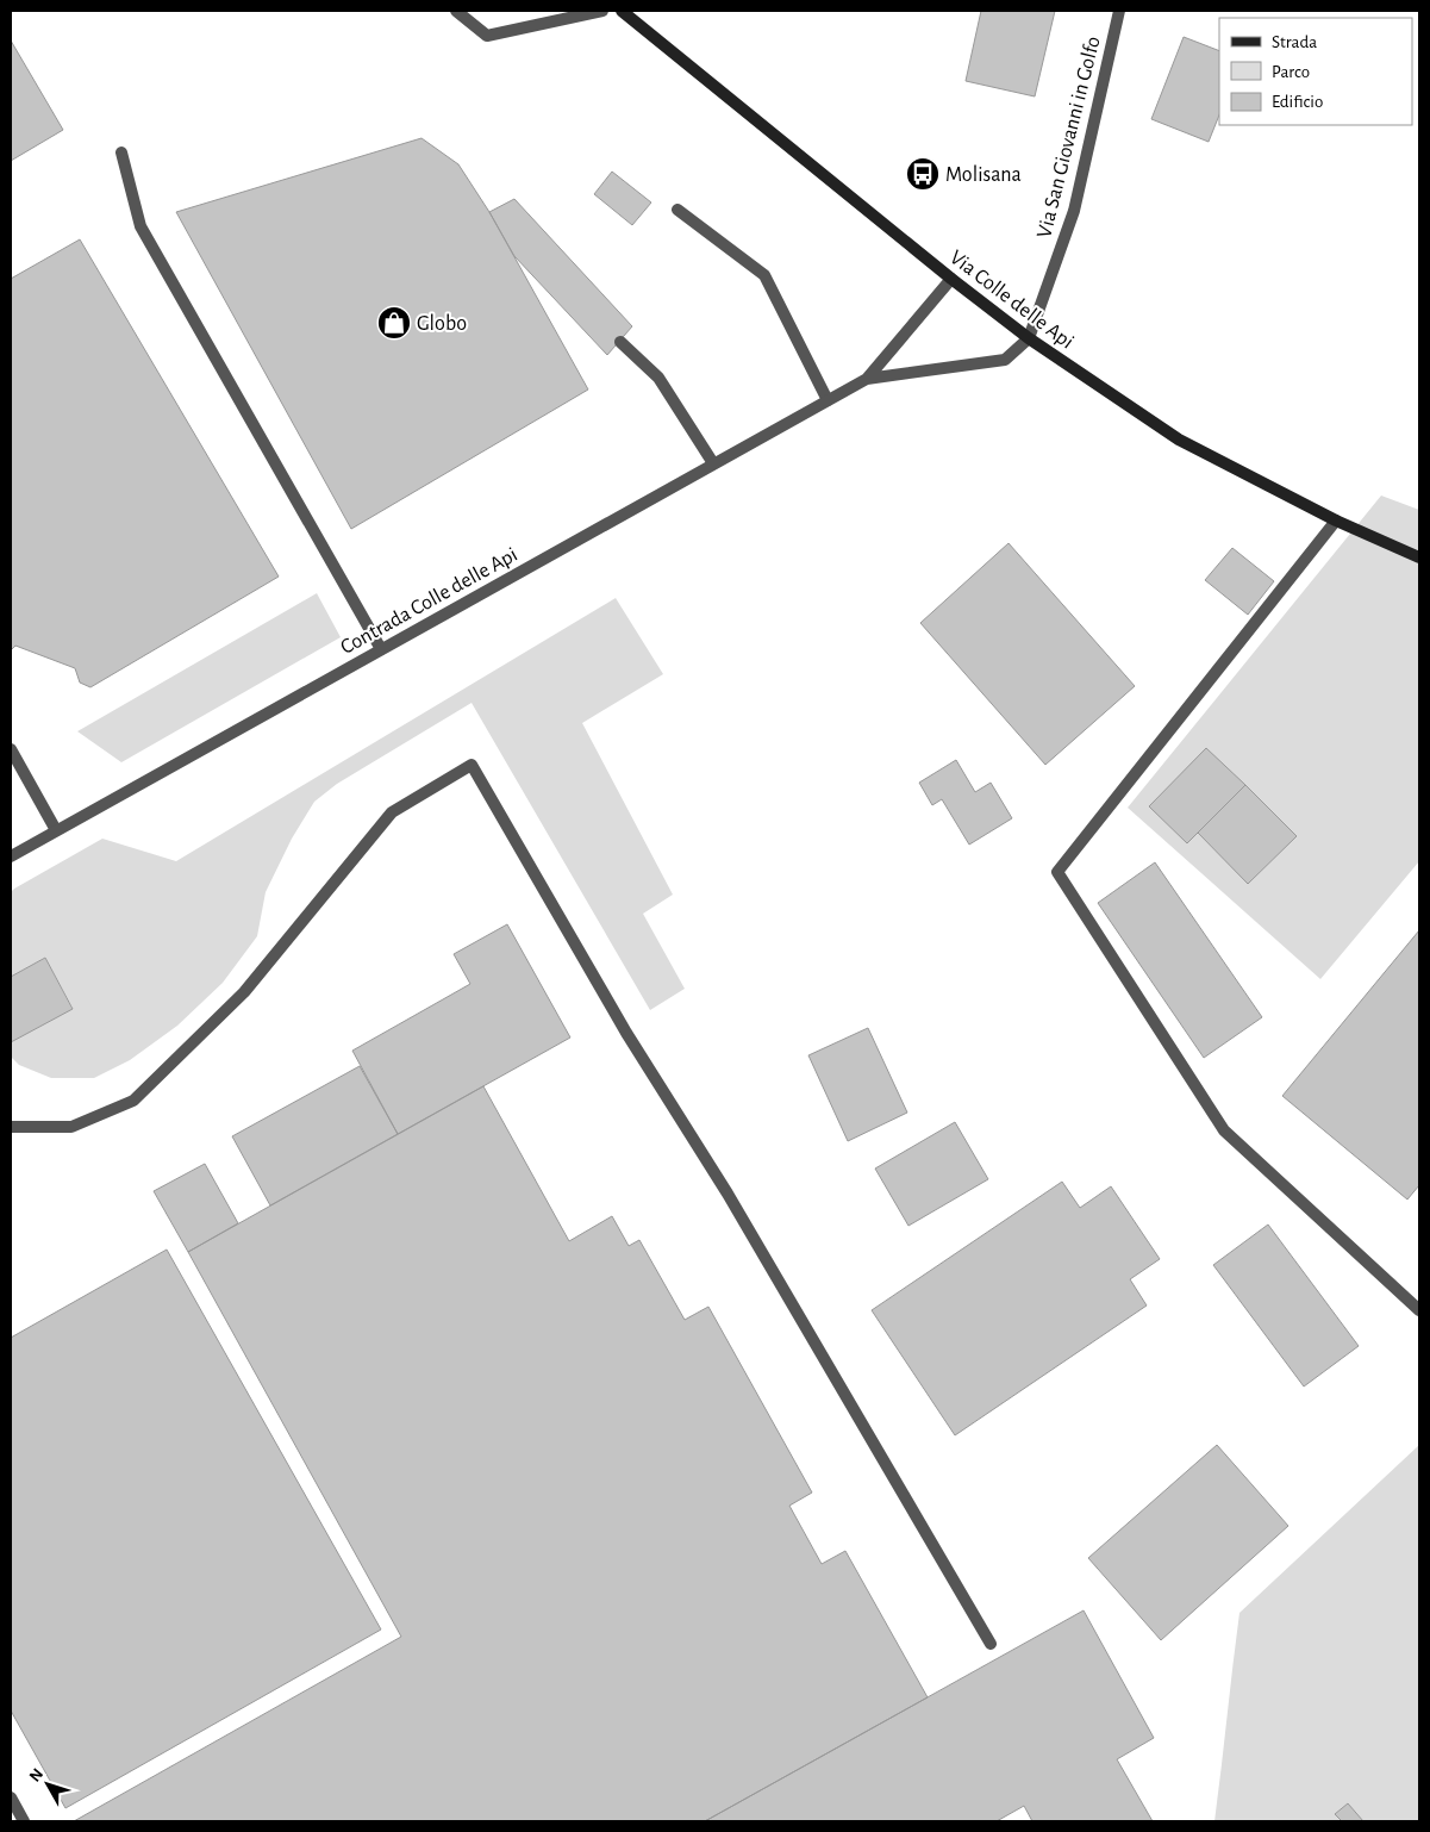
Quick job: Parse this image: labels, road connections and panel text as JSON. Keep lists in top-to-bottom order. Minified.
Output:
{"streets":{"main road":["Via Colle delle Api"],"street":["Via San Giovanni in Golfo","Contrada Colle delle Api"]},"crossings":[["Via San Giovanni in Golfo","Via Colle delle Api"],["Via San Giovanni in Golfo","Contrada Colle delle Api"],["Via Colle delle Api","Contrada Colle delle Api"]],"places":{"bus stop":["Molisana"],"shop":["Globo"]},"legend":["Strada","Parco","Edificio"],"north":"top left"}
